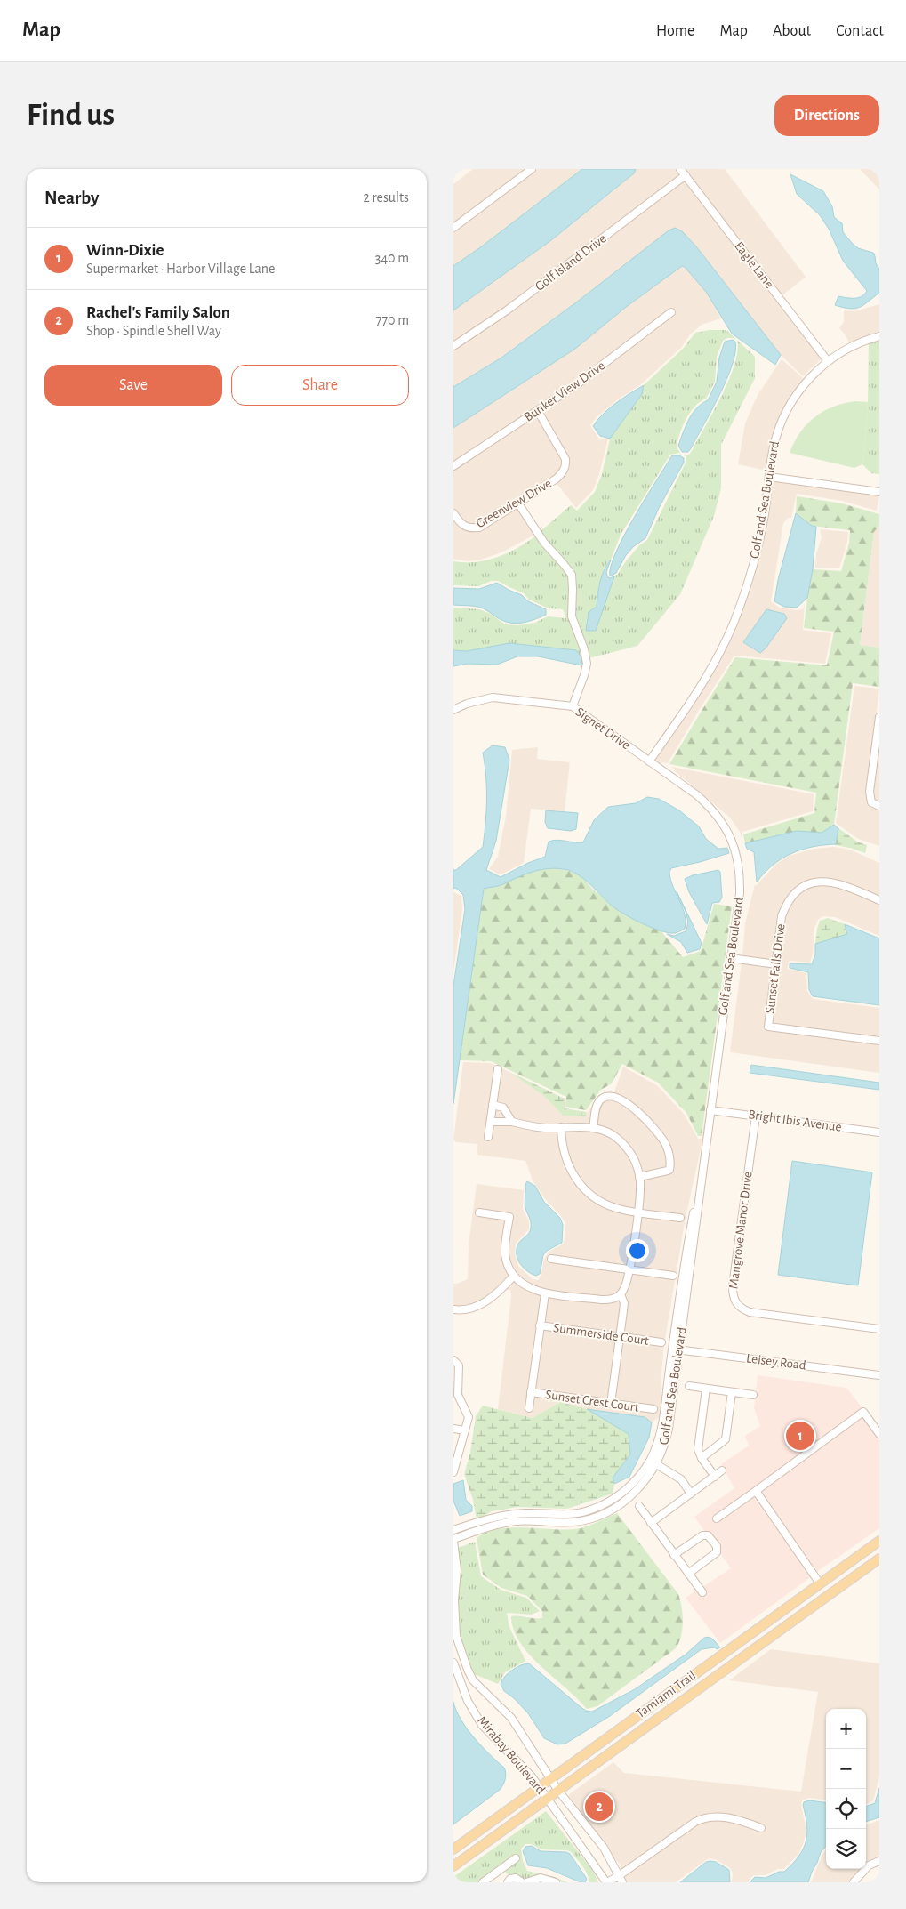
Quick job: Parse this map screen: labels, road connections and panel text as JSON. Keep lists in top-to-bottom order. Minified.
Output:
{"streets":{"main road":["Tamiami Trail"],"street":["Golf Island Drive","Eagle Lane","Bunker View Drive","Golf and Sea Boulevard","Greenview Drive","Signet Drive","Sunset Falls Drive","Bright Ibis Avenue","Mangrove Manor Drive","Summerside Court","Leisey Road","Sunset Crest Court","Mirabay Boulevard"]},"crossings":[["Golf Island Drive","Eagle Lane"],["Eagle Lane","Golf and Sea Boulevard"],["Bunker View Drive","Greenview Drive"],["Golf and Sea Boulevard","Signet Drive"],["Golf and Sea Boulevard","Bright Ibis Avenue"],["Golf and Sea Boulevard","Leisey Road"],["Golf and Sea Boulevard","Mirabay Boulevard"],["Bright Ibis Avenue","Mangrove Manor Drive"],["Tamiami Trail","Mirabay Boulevard"]],"page":{"header":"Map","nav":["Home","Map","About","Contact"],"buttons":["Directions",["Save","Share"]],"title":"Find us","heading":["Nearby","2 results"],"list":[{"mark":"1","name":"Winn-Dixie","note":"Supermarket · Harbor Village Lane","value":"340 m"},{"mark":"2","name":"Rachel's Family Salon","note":"Shop · Spindle Shell Way","value":"770 m"}],"pins":["1","2"],"map_buttons":["+","−"]}}
